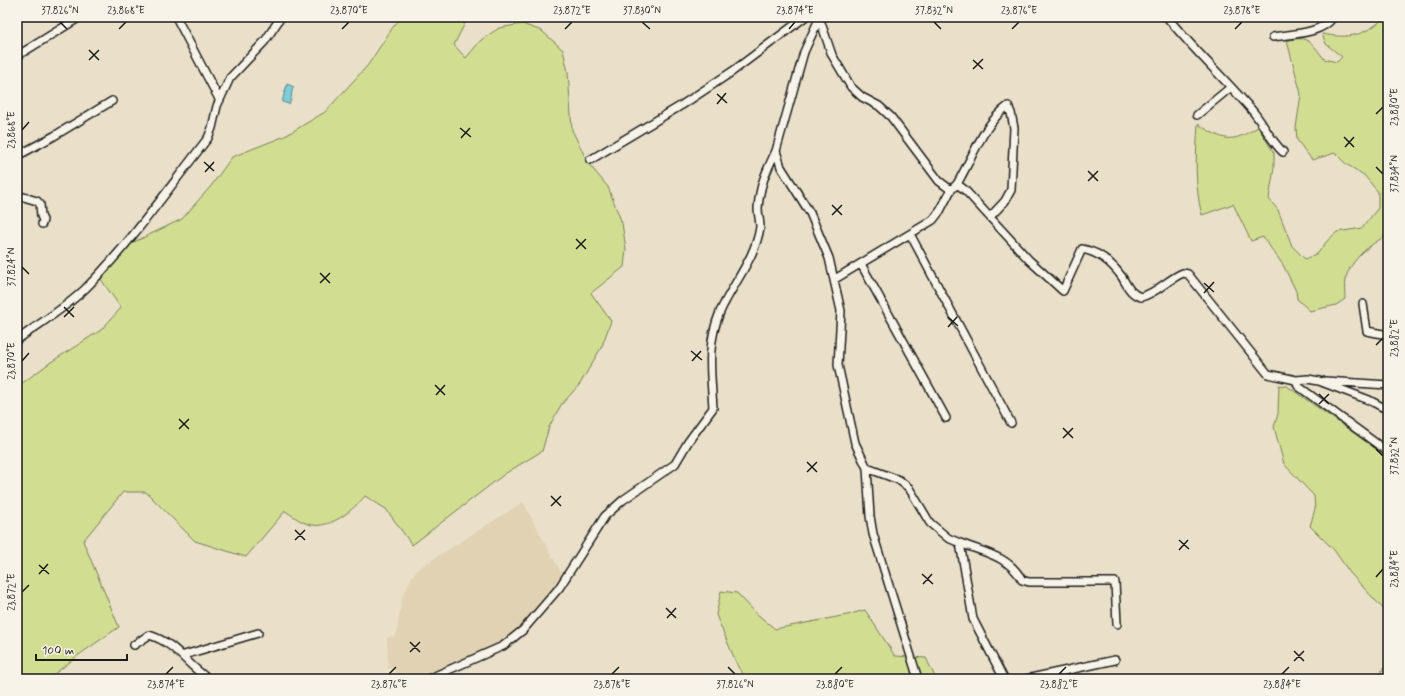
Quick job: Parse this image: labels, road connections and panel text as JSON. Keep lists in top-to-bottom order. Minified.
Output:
{"scale_bar":"100 m","coordinates":["37.826°N","23.868°E","23.870°E","23.872°E","37.830°N","23.874°E","37.832°N","23.876°E","23.878°E","23.880°E","37.834°N","37.824°N","23.882°E","23.884°E"]}
